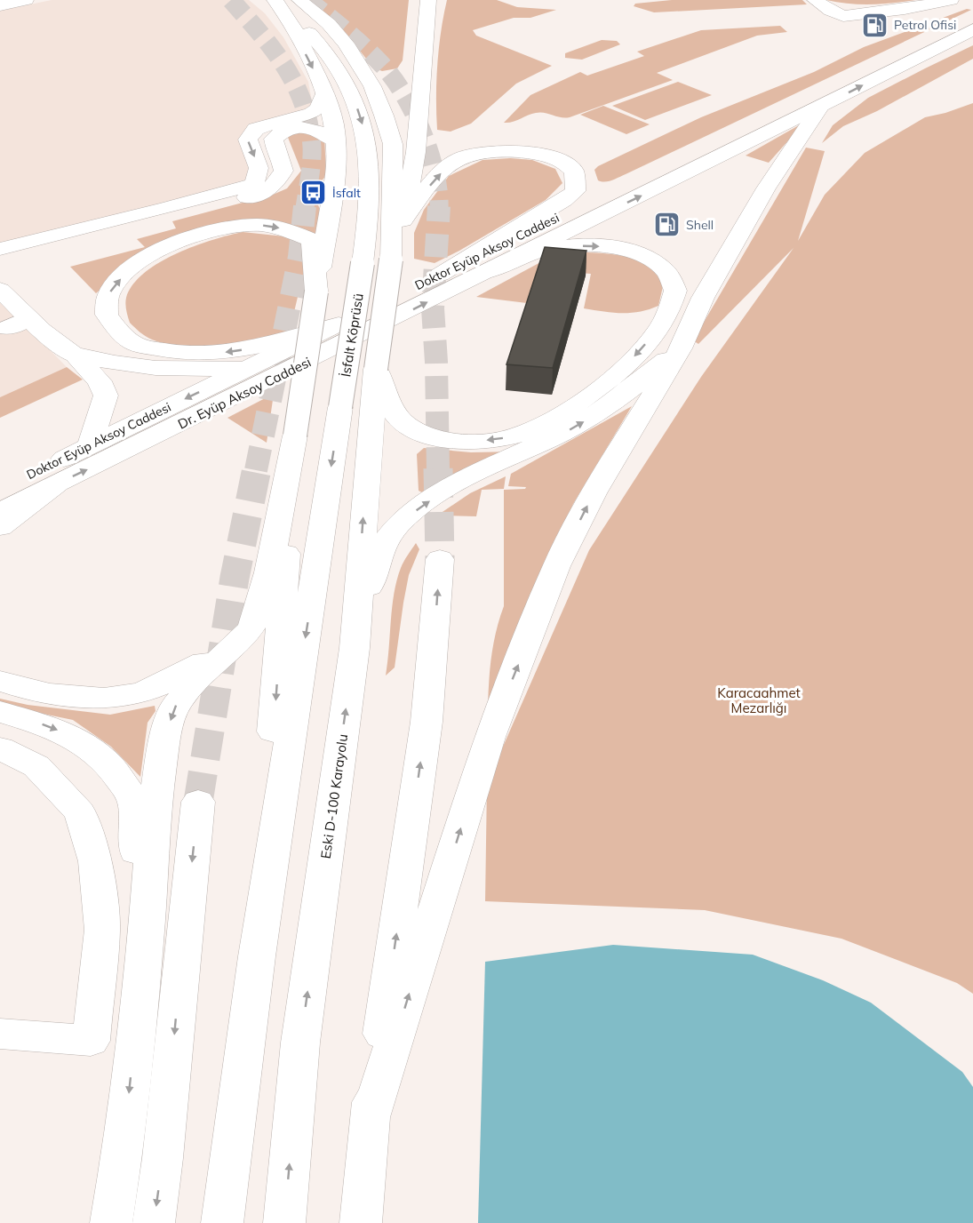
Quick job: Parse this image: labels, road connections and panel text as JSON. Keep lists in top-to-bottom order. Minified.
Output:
{"streets":{"main road":["Doktor Eyüp Aksoy Caddesi","İsfalt Köprüsü","Dr. Eyüp Aksoy Caddesi","Eski D-100 Karayolu"]},"crossings":[["Doktor Eyüp Aksoy Caddesi","Dr. Eyüp Aksoy Caddesi"],["İsfalt Köprüsü","Eski D-100 Karayolu"]],"parks":["Karacaahmet Mezarlığı"],"places":{"fuel station":["Petrol Ofisi","Shell"],"bus stop":["İsfalt"]}}
